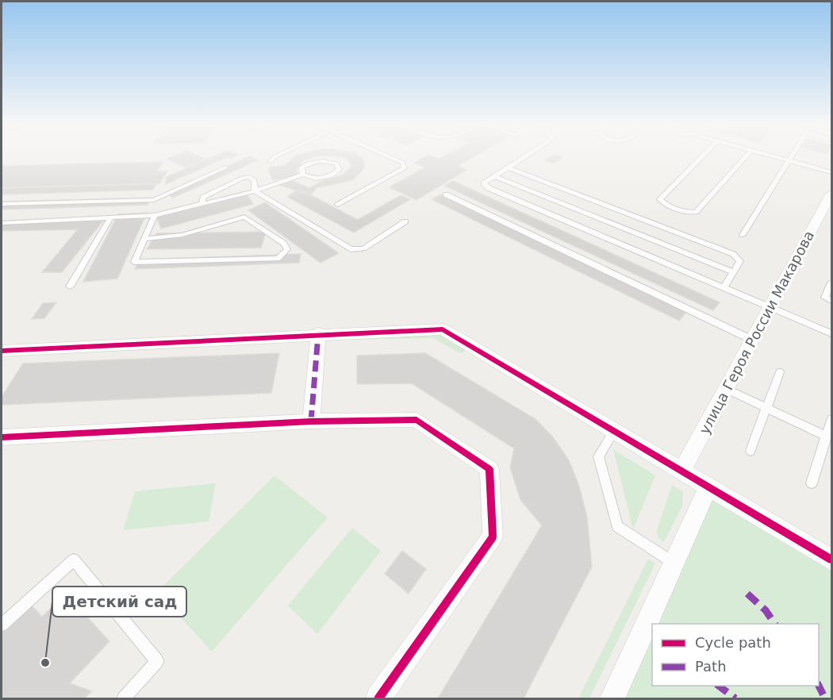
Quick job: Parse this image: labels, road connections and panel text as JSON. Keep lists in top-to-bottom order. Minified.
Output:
{"streets":{"street":["улица Героя России Макарова"]},"places":["Детский сад"],"legend":["Cycle path","Path"]}
